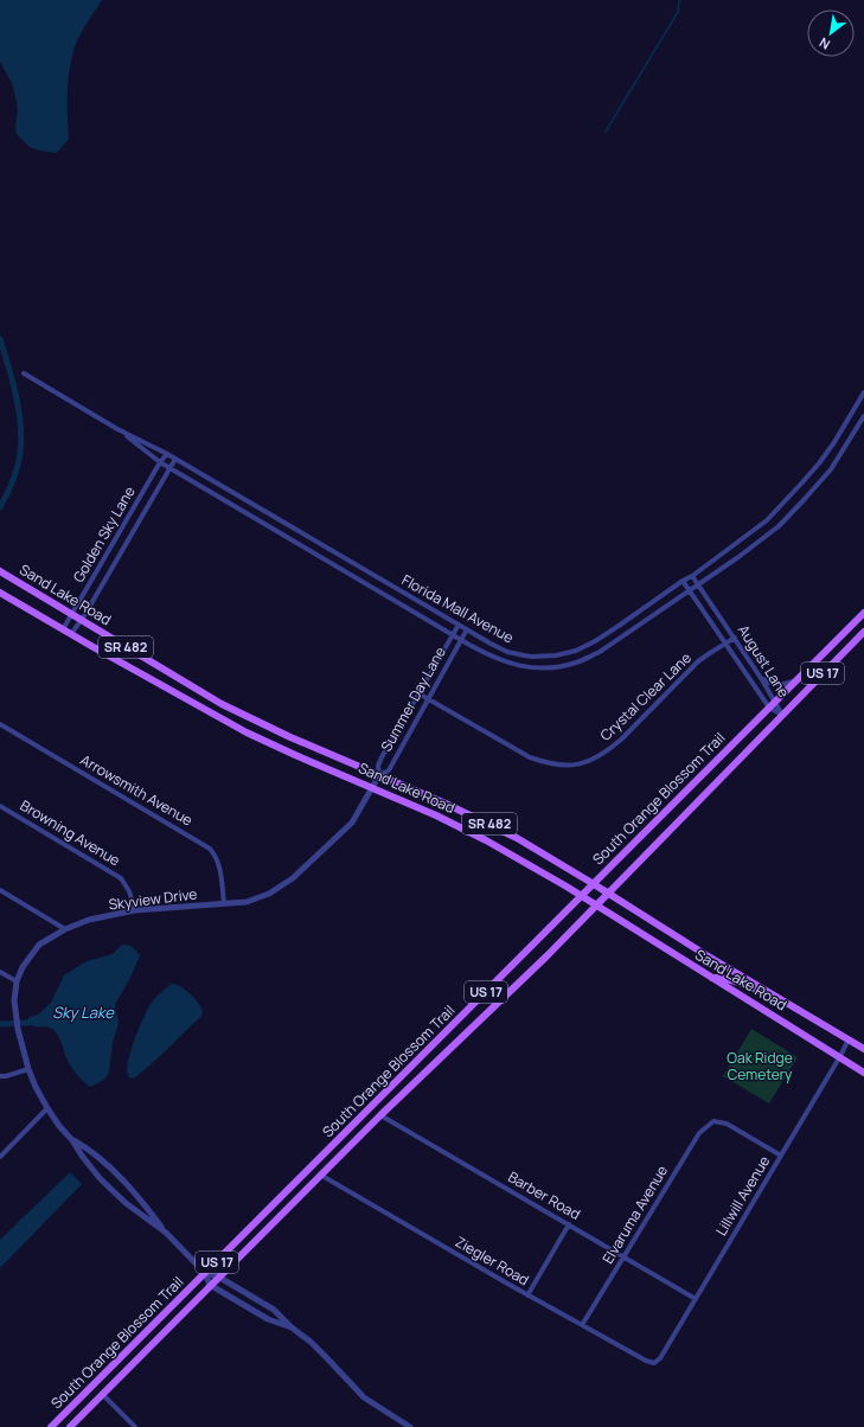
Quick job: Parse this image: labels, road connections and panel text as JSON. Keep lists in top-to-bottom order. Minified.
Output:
{"streets":{"main road":["Sand Lake Road","SR 482","US 17","South Orange Blossom Trail"],"street":["Golden Sky Lane","Florida Mall Avenue","August Lane","Crystal Clear Lane","Summer Day Lane","Arrowsmith Avenue","Browning Avenue","Skyview Drive","Barber Road","Lillwill Avenue","Elvaruma Avenue","Ziegler Road"]},"crossings":[["Golden Sky Lane","Sand Lake Road"],["Golden Sky Lane","Florida Mall Avenue"],["Sand Lake Road","Summer Day Lane"],["Sand Lake Road","South Orange Blossom Trail"],["Sand Lake Road","Skyview Drive"],["Sand Lake Road","Lillwill Avenue"],["Florida Mall Avenue","August Lane"],["Florida Mall Avenue","Summer Day Lane"],["August Lane","Crystal Clear Lane"],["August Lane","South Orange Blossom Trail"],["Crystal Clear Lane","Summer Day Lane"],["Summer Day Lane","Skyview Drive"],["Arrowsmith Avenue","Skyview Drive"],["South Orange Blossom Trail","Skyview Drive"],["South Orange Blossom Trail","Barber Road"],["South Orange Blossom Trail","Ziegler Road"],["Browning Avenue","Skyview Drive"],["Barber Road","Lillwill Avenue"],["Barber Road","Elvaruma Avenue"],["Lillwill Avenue","Elvaruma Avenue"],["Lillwill Avenue","Ziegler Road"],["Elvaruma Avenue","Ziegler Road"]],"water":["Sky Lake"],"parks":["Oak Ridge Cemetery"],"north":"bottom left"}
